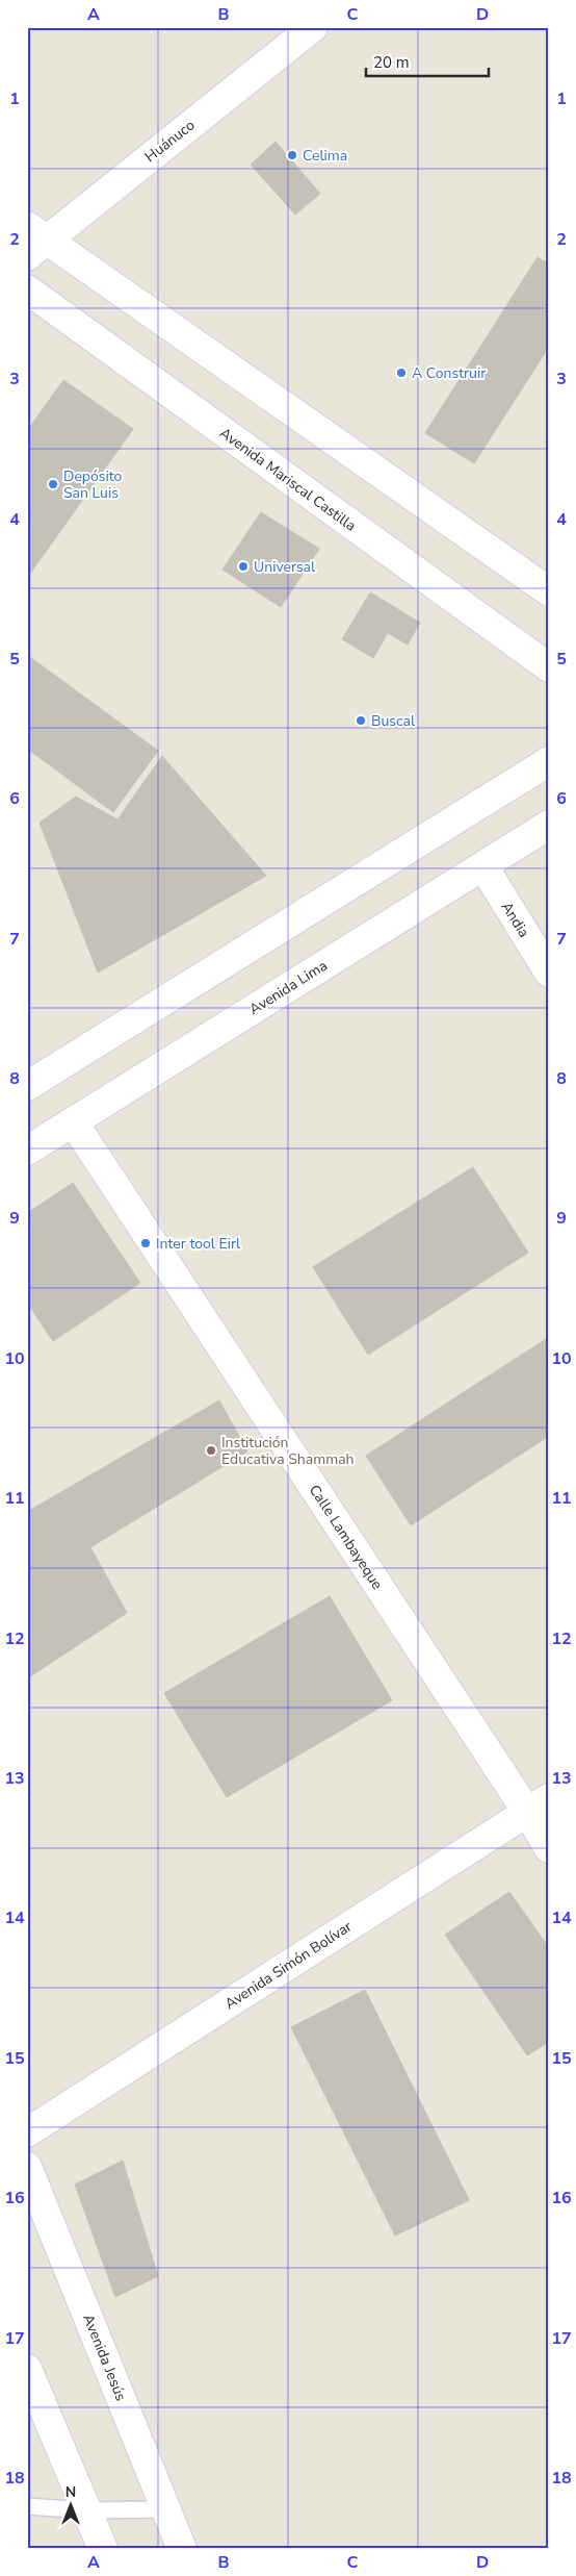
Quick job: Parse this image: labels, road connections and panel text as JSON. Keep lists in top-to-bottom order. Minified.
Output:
{"streets":{"street":["Huánuco","Avenida Mariscal Castilla","Andia","Avenida Lima","Calle Lambayeque","Avenida Simón Bolívar","Avenida Jesús"]},"crossings":[["Andia","Avenida Lima"],["Avenida Lima","Calle Lambayeque"],["Calle Lambayeque","Avenida Simón Bolívar"]],"places":["Celima","A Construir","Depósito San Luis","Universal","Buscal","Inter tool Eirl","Institución Educativa Shammah"],"scale_bar":"20 m","north":"top","grid":{"columns":["A","B","C","D"],"rows":["1","2","3","4","5","6","7","8","9","10","11","12","13","14","15","16","17","18"]}}
